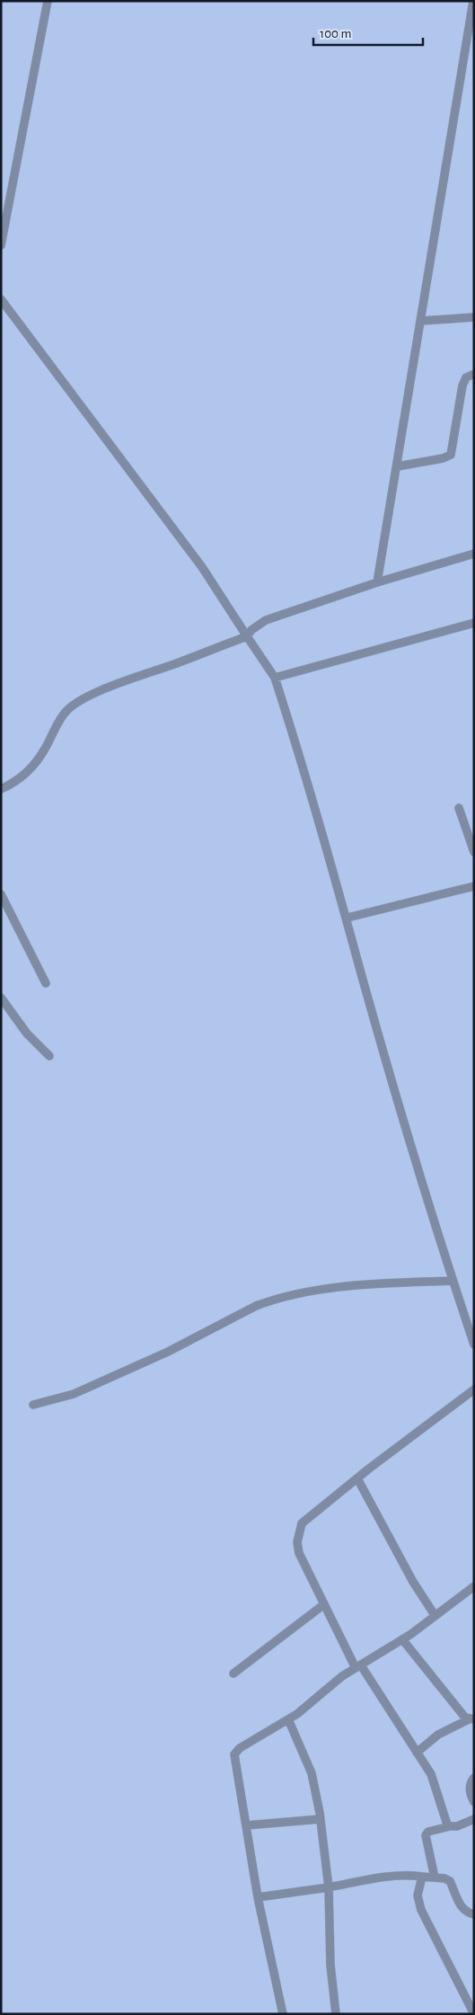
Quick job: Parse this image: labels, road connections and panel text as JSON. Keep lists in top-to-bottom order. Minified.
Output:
{"scale_bar":"100 m"}
